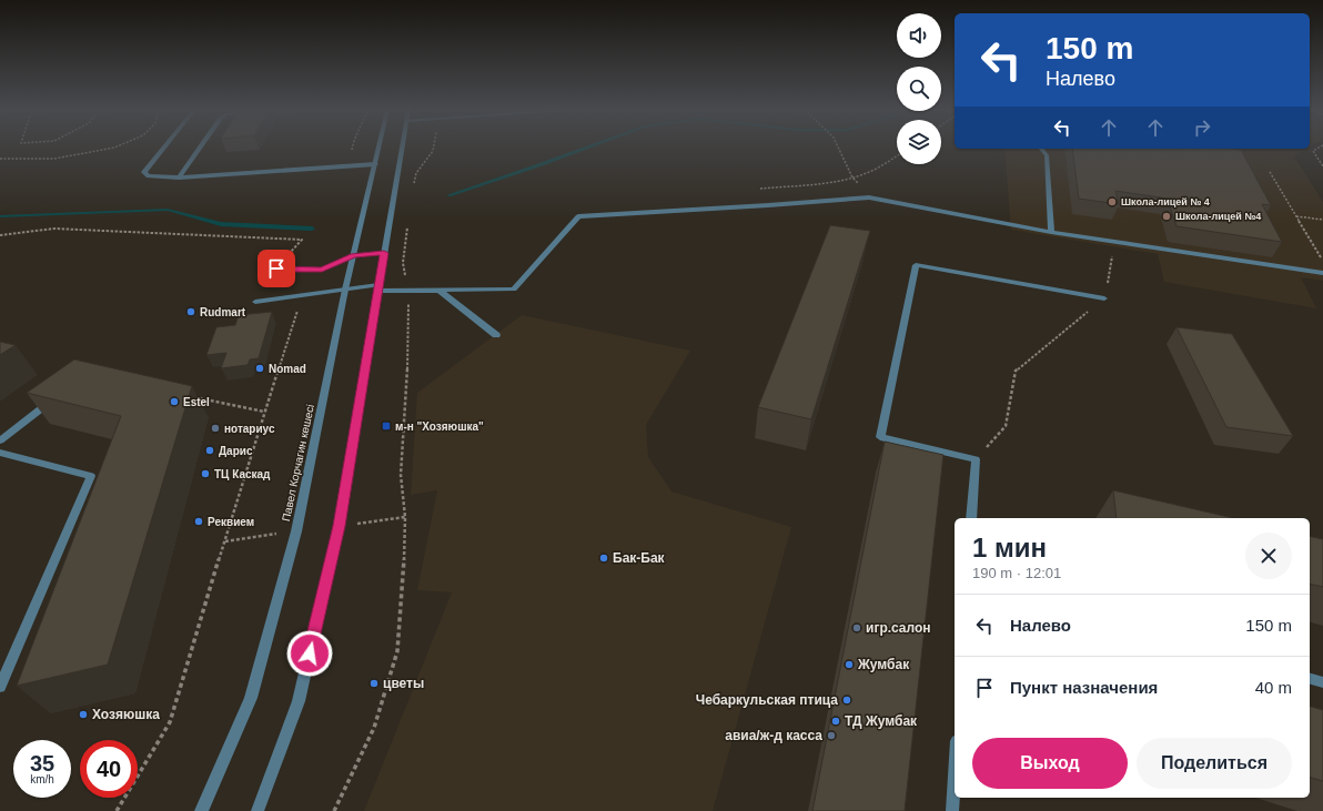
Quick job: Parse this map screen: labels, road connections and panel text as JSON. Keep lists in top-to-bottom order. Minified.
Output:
{"streets":{"street":["Павел Корчагин көшесі"]},"places":{"other":["Школа-лицей № 4","Школа-лицей №4","Rudmart","Nomad","Estel","нотариус","Дарис","ТЦ Каскад","Реквием","Бак-Бак","игр.салон","Жумбак","цветы","Чебаркульская птица","Хозяюшка","ТД Жумбак","авиа/ж-д касса"],"transit":["м-н \"Хозяюшка\""]},"page":{"turn":["150 m","Налево"],"heading":["1 мин","190 m · 12:01"],"list":[{"name":"Налево","value":"150 m"},{"name":"Пункт назначения","value":"40 m"}],"buttons":["Выход","Поделиться"],"speed":"35 km/h","limit":"40"}}
